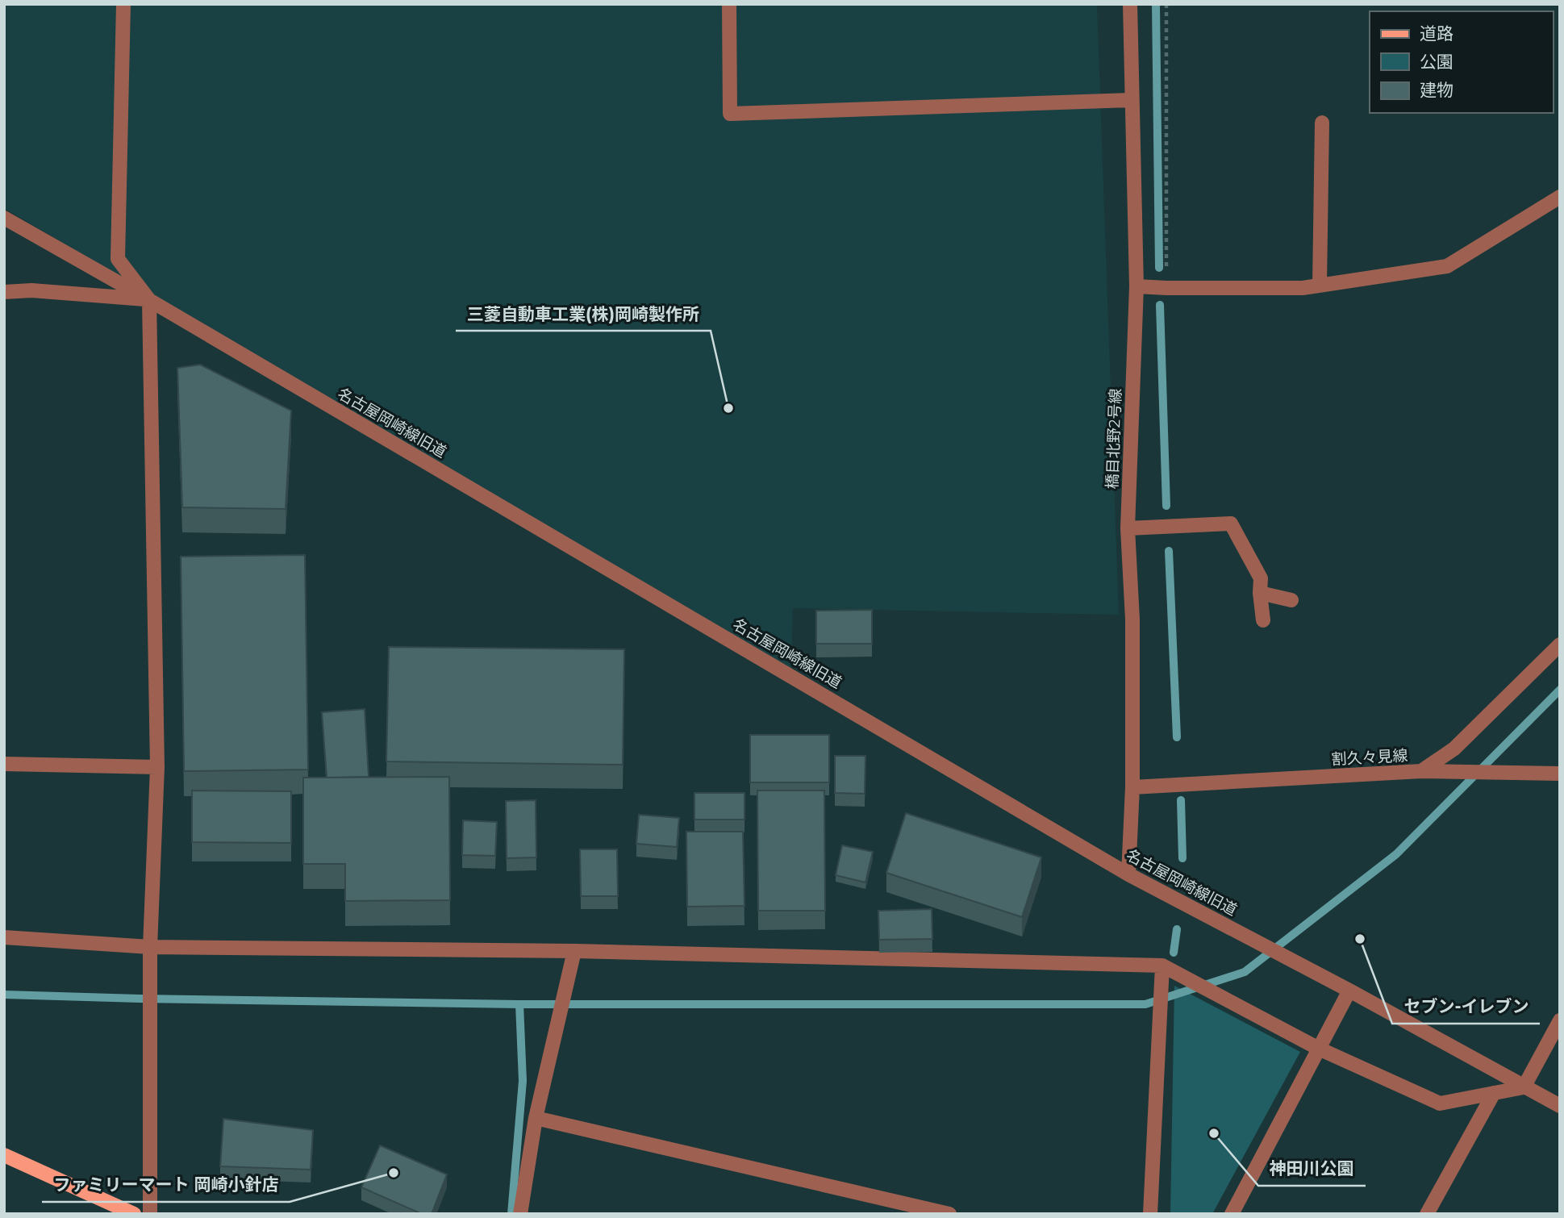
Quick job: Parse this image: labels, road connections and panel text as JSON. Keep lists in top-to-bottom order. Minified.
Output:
{"streets":{"street":["名古屋岡崎線旧道","橋目北野2号線","割久々見線"]},"crossings":[["名古屋岡崎線旧道","橋目北野2号線"],["橋目北野2号線","割久々見線"]],"places":["三菱自動車工業(株)岡崎製作所","セブン-イレブン","神田川公園","ファミリーマート 岡崎小針店"],"legend":["道路","公園","建物"]}
